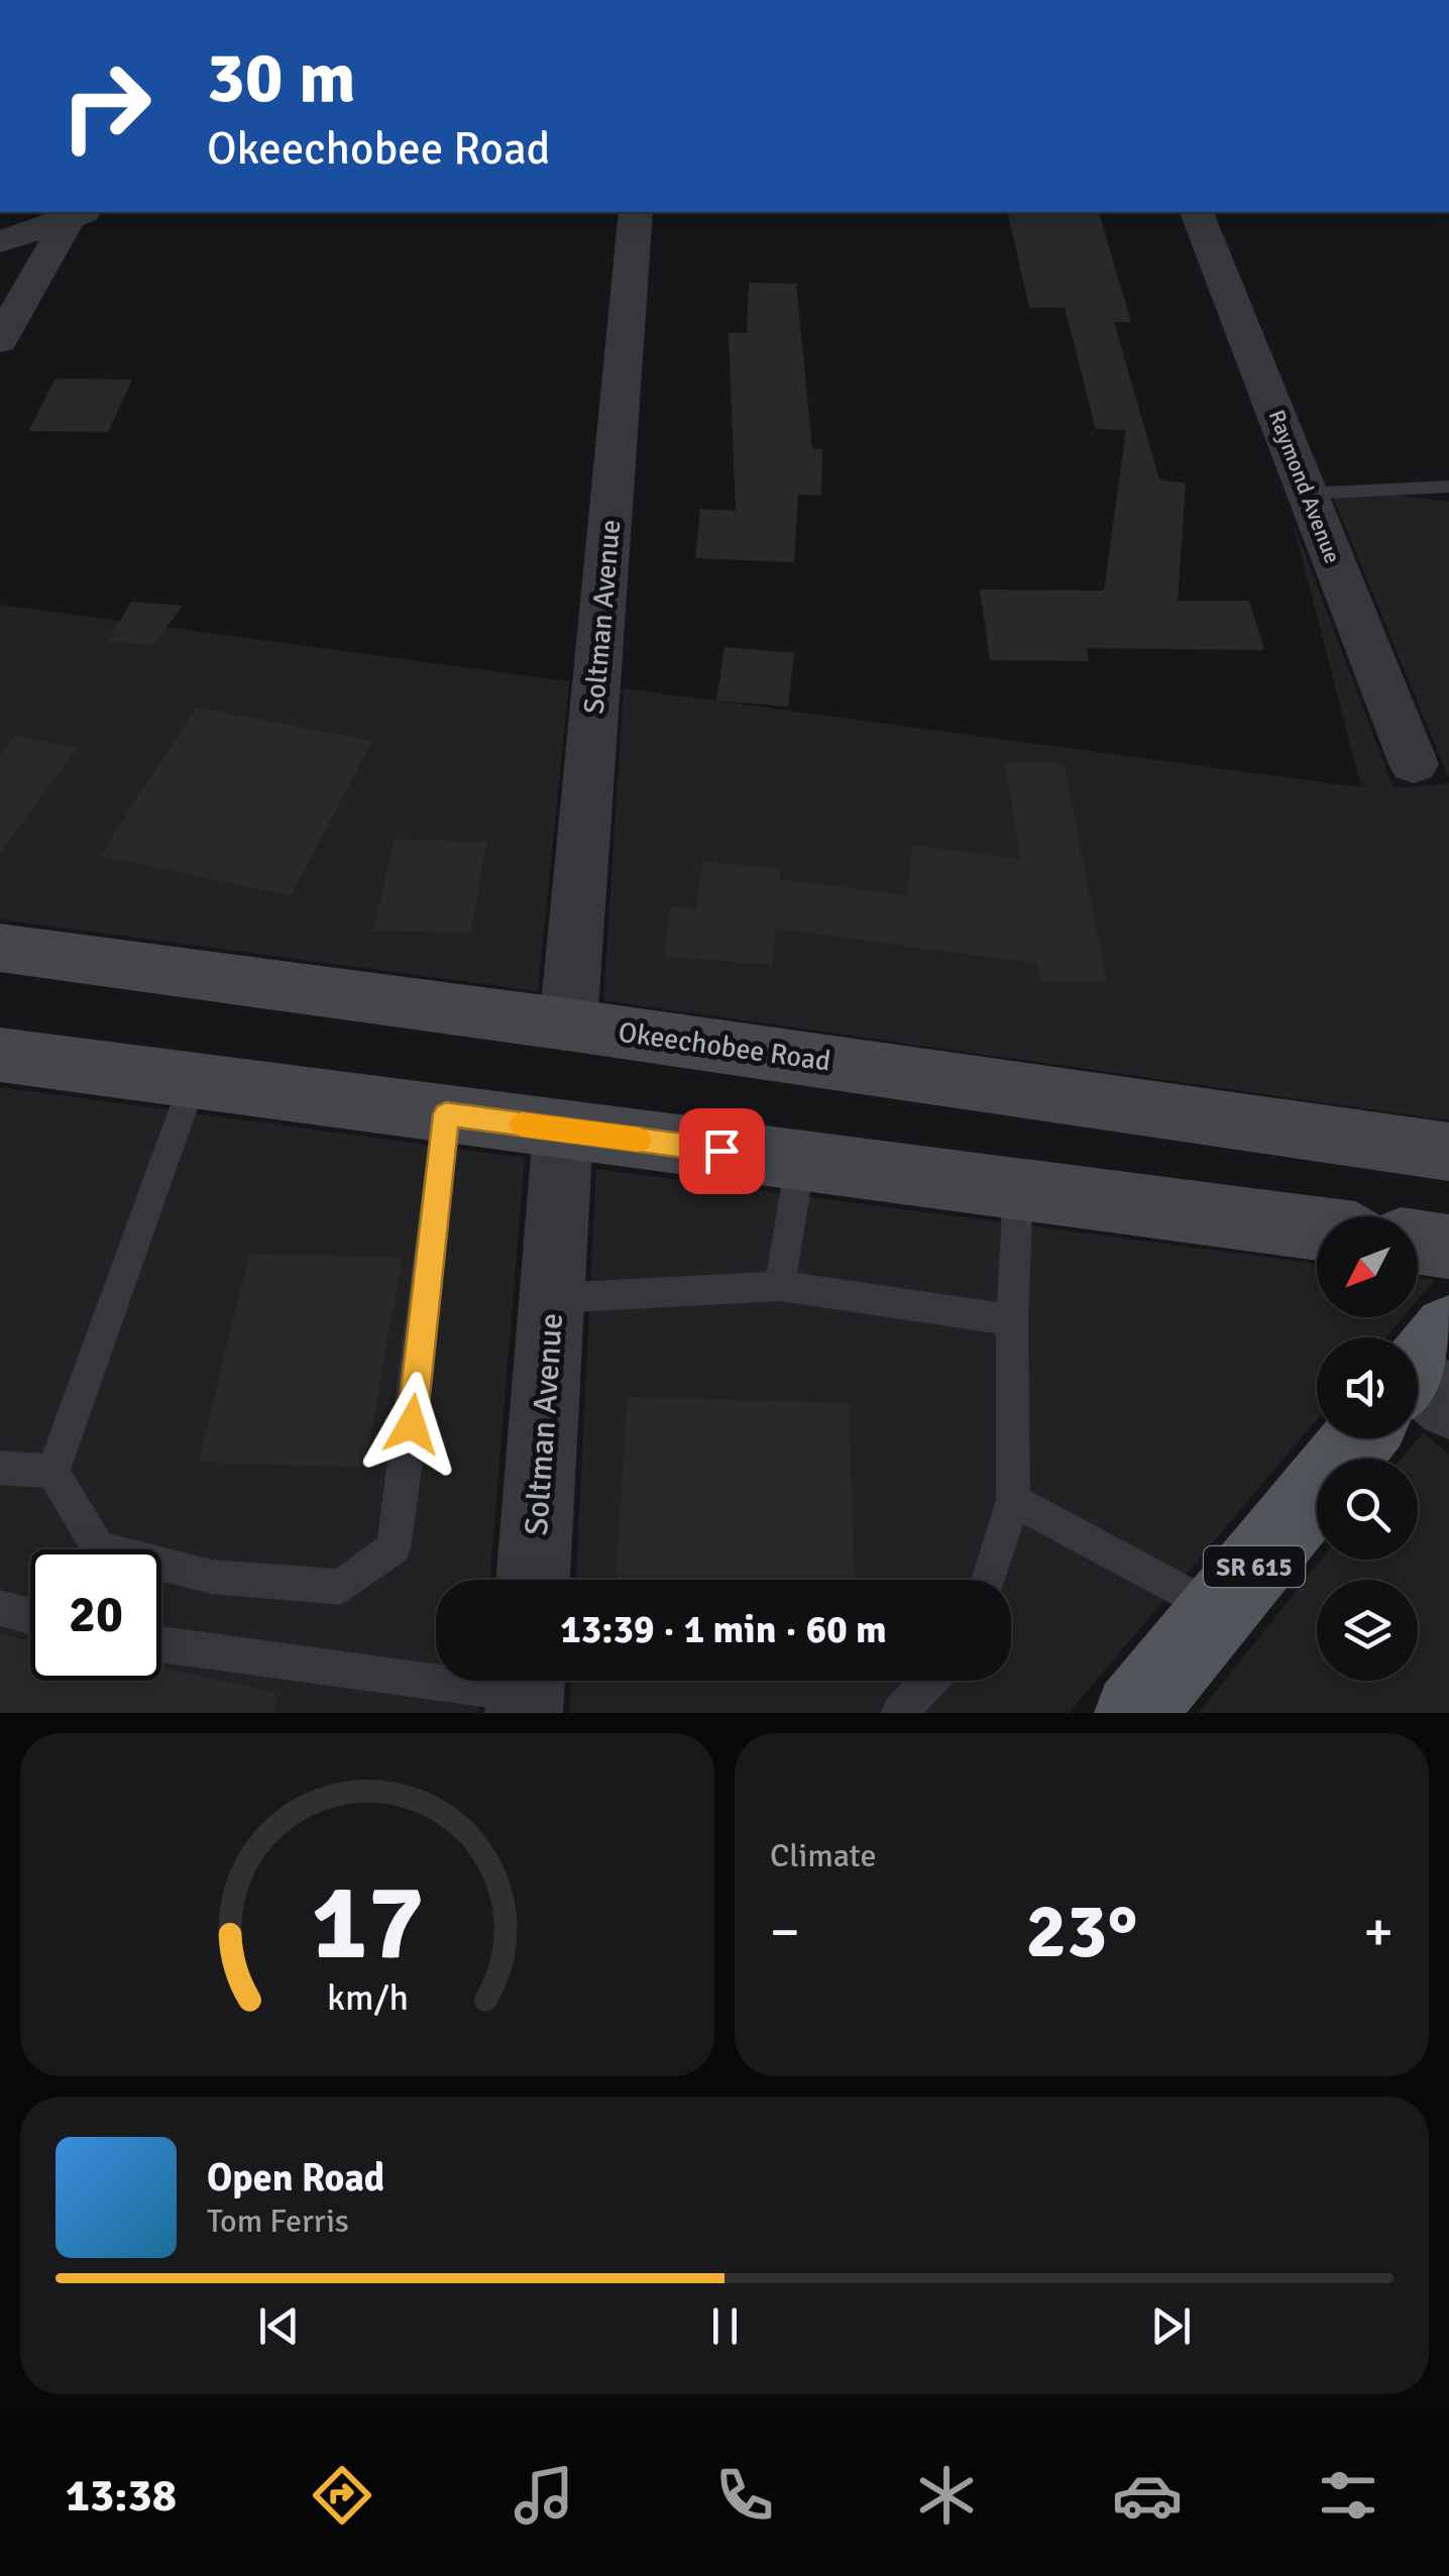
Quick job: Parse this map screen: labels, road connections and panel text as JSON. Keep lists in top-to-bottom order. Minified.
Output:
{"streets":{"main road":["Okeechobee Road","SR 615"],"street":["Raymond Avenue","Soltman Avenue"]},"crossings":[["Soltman Avenue","Okeechobee Road"]],"north":"bottom left","page":{"turn":["30 m","Okeechobee Road"],"limit":"20","trip":"13:39 · 1 min · 60 m","tile":"Climate","heat":["−","23°","+"],"song":["Open Road","Tom Ferris"],"tabs":"13:38","gauge":["17","km/h"]}}
